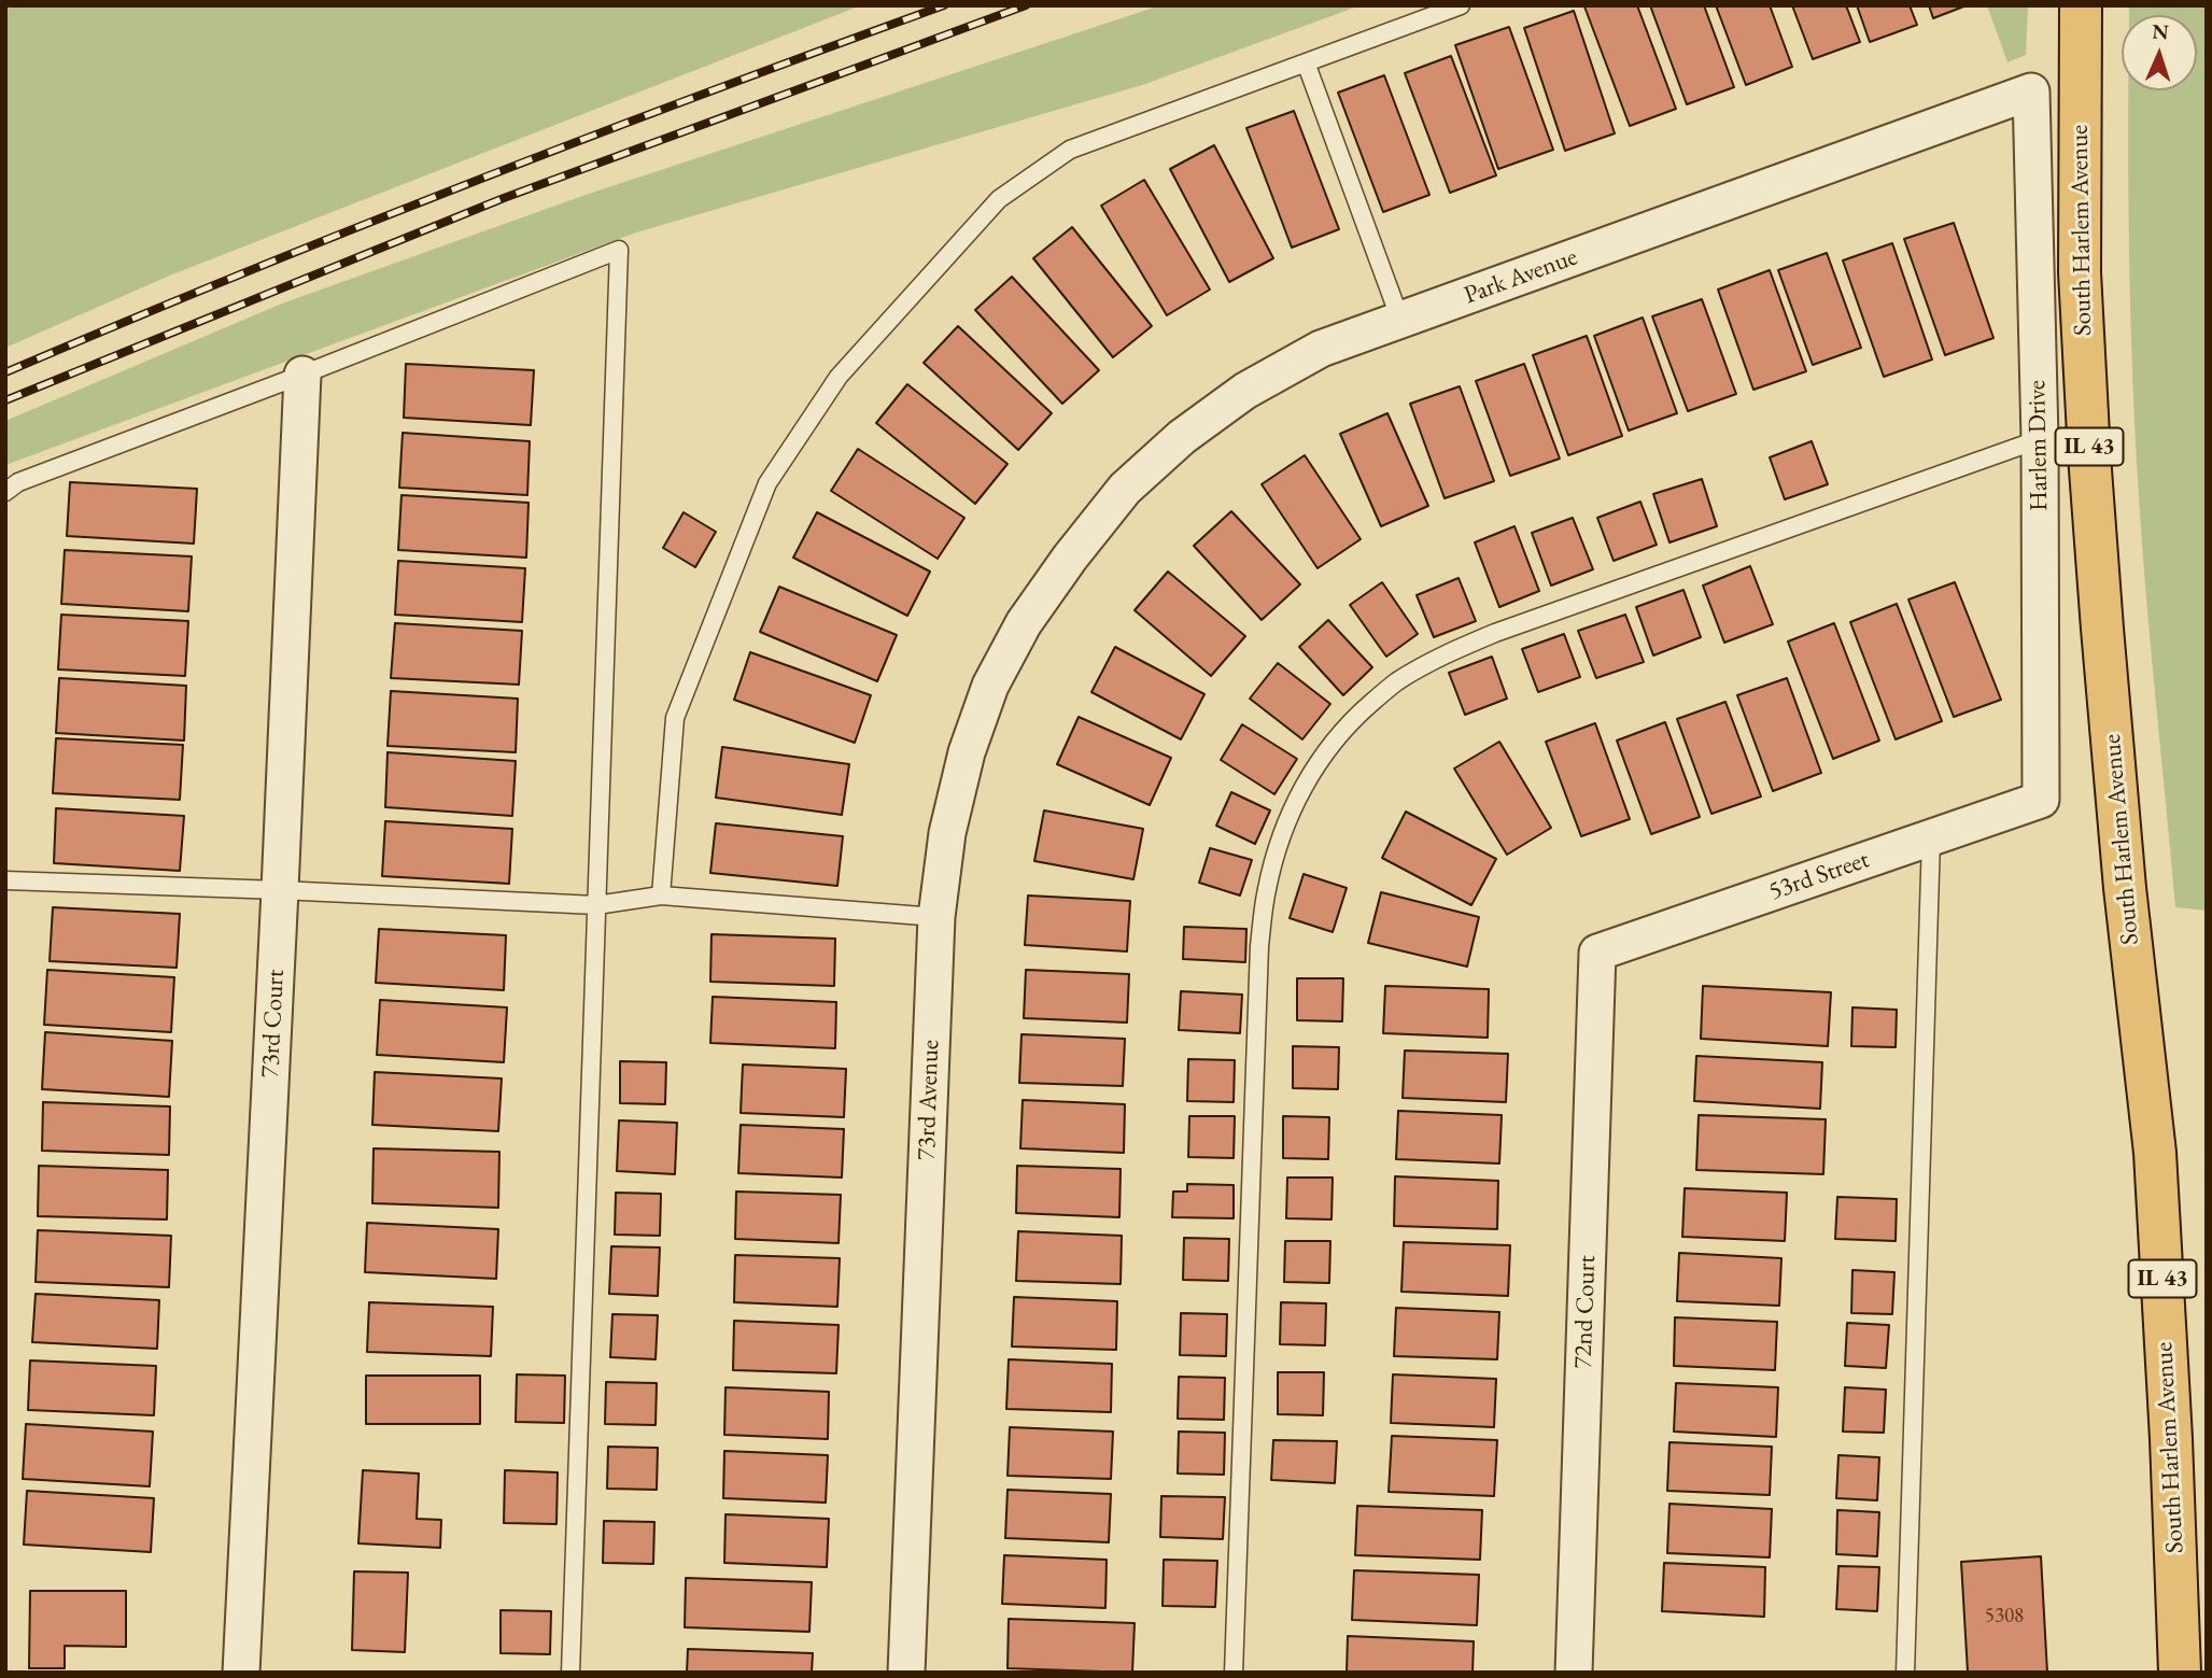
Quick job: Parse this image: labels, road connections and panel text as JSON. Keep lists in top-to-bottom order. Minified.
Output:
{"streets":{"main road":["South Harlem Avenue","IL 43"],"street":["Park Avenue","Harlem Drive","53rd Street","73rd Court","73rd Avenue","72nd Court"]},"crossings":[["Park Avenue","Harlem Drive"],["Park Avenue","73rd Avenue"],["Harlem Drive","53rd Street"],["53rd Street","72nd Court"]],"house_numbers":["5308"],"north":"top"}
